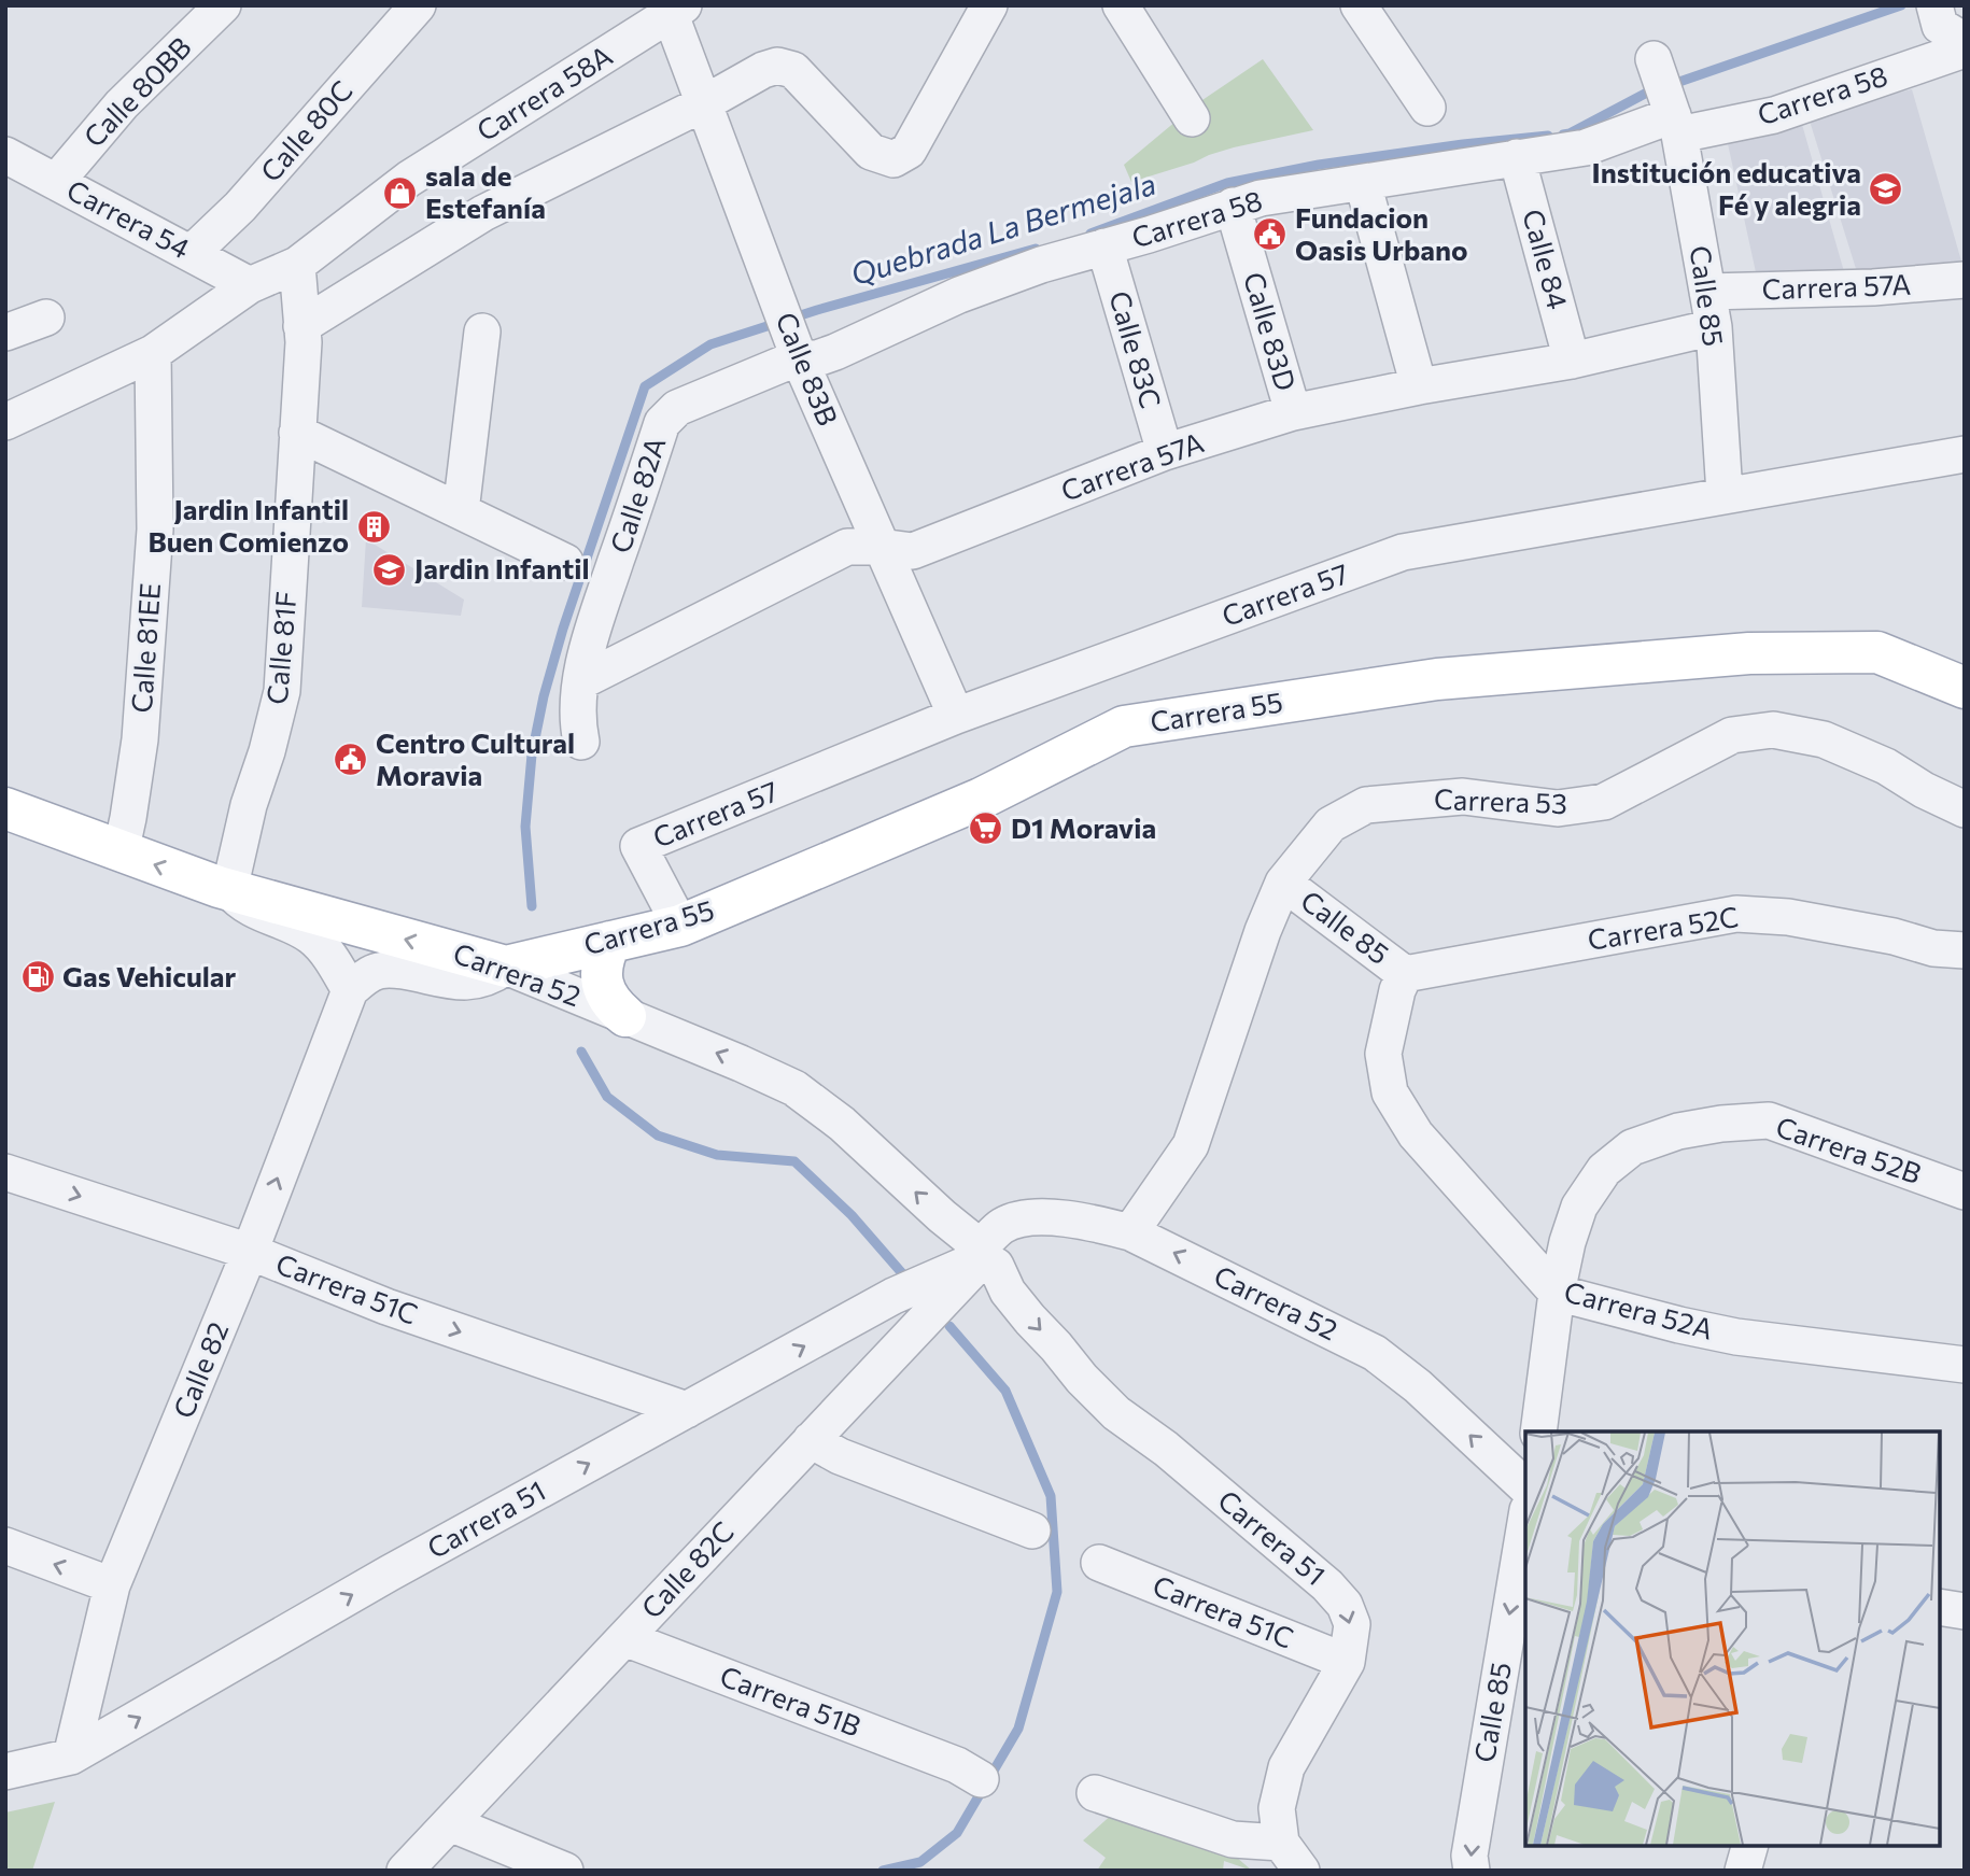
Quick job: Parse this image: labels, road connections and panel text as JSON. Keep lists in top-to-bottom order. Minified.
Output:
{"streets":{"main road":["Carrera 55","Carrera 52"],"street":["Calle 80BB","Carrera 58A","Carrera 58","Calle 80C","Carrera 54","Calle 84","Carrera 57A","Calle 85","Calle 83D","Calle 83C","Calle 83B","Calle 82A","Carrera 57","Calle 81EE","Calle 81F","Carrera 53","Carrera 52C","Carrera 52B","Carrera 51C","Carrera 52A","Calle 82","Carrera 51","Calle 82C","Carrera 51B"]},"crossings":[["Calle 80BB","Carrera 54"],["Carrera 58A","Calle 83B"],["Carrera 58A","Calle 81F"],["Carrera 58","Calle 84"],["Carrera 58","Calle 85"],["Carrera 58","Calle 83D"],["Carrera 58","Calle 83C"],["Carrera 58","Calle 82A"],["Calle 80C","Carrera 54"],["Calle 84","Carrera 57A"],["Carrera 57A","Calle 85"],["Carrera 57A","Calle 83D"],["Carrera 57A","Calle 83C"],["Carrera 57A","Calle 83B"],["Carrera 57A","Calle 82A"],["Calle 85","Carrera 57"],["Calle 85","Carrera 53"],["Calle 85","Carrera 52C"],["Calle 85","Carrera 52A"],["Calle 83B","Calle 82A"],["Calle 83B","Carrera 57"],["Carrera 57","Carrera 55"],["Calle 81EE","Carrera 52"],["Calle 81F","Carrera 52"],["Carrera 55","Carrera 52"],["Carrera 53","Carrera 52"],["Carrera 52C","Carrera 52A"],["Carrera 52","Carrera 51"],["Carrera 52","Calle 82C"],["Carrera 52B","Carrera 52A"],["Carrera 51C","Calle 82"],["Carrera 51C","Carrera 51"],["Calle 82","Carrera 51"],["Carrera 51","Calle 82C"],["Calle 82C","Carrera 51B"]],"one_way":["Calle 85","Carrera 52","Carrera 51C"],"water":["Quebrada La Bermejala"],"places":{"school or university":["Institución educativa Fé y alegria","Jardin Infantil"],"shop":["sala de Estefanía"],"public building":["Fundacion Oasis Urbano","Centro Cultural Moravia"],"building":["Jardin Infantil Buen Comienzo"],"supermarket":["D1 Moravia"],"fuel station":["Gas Vehicular"]}}
